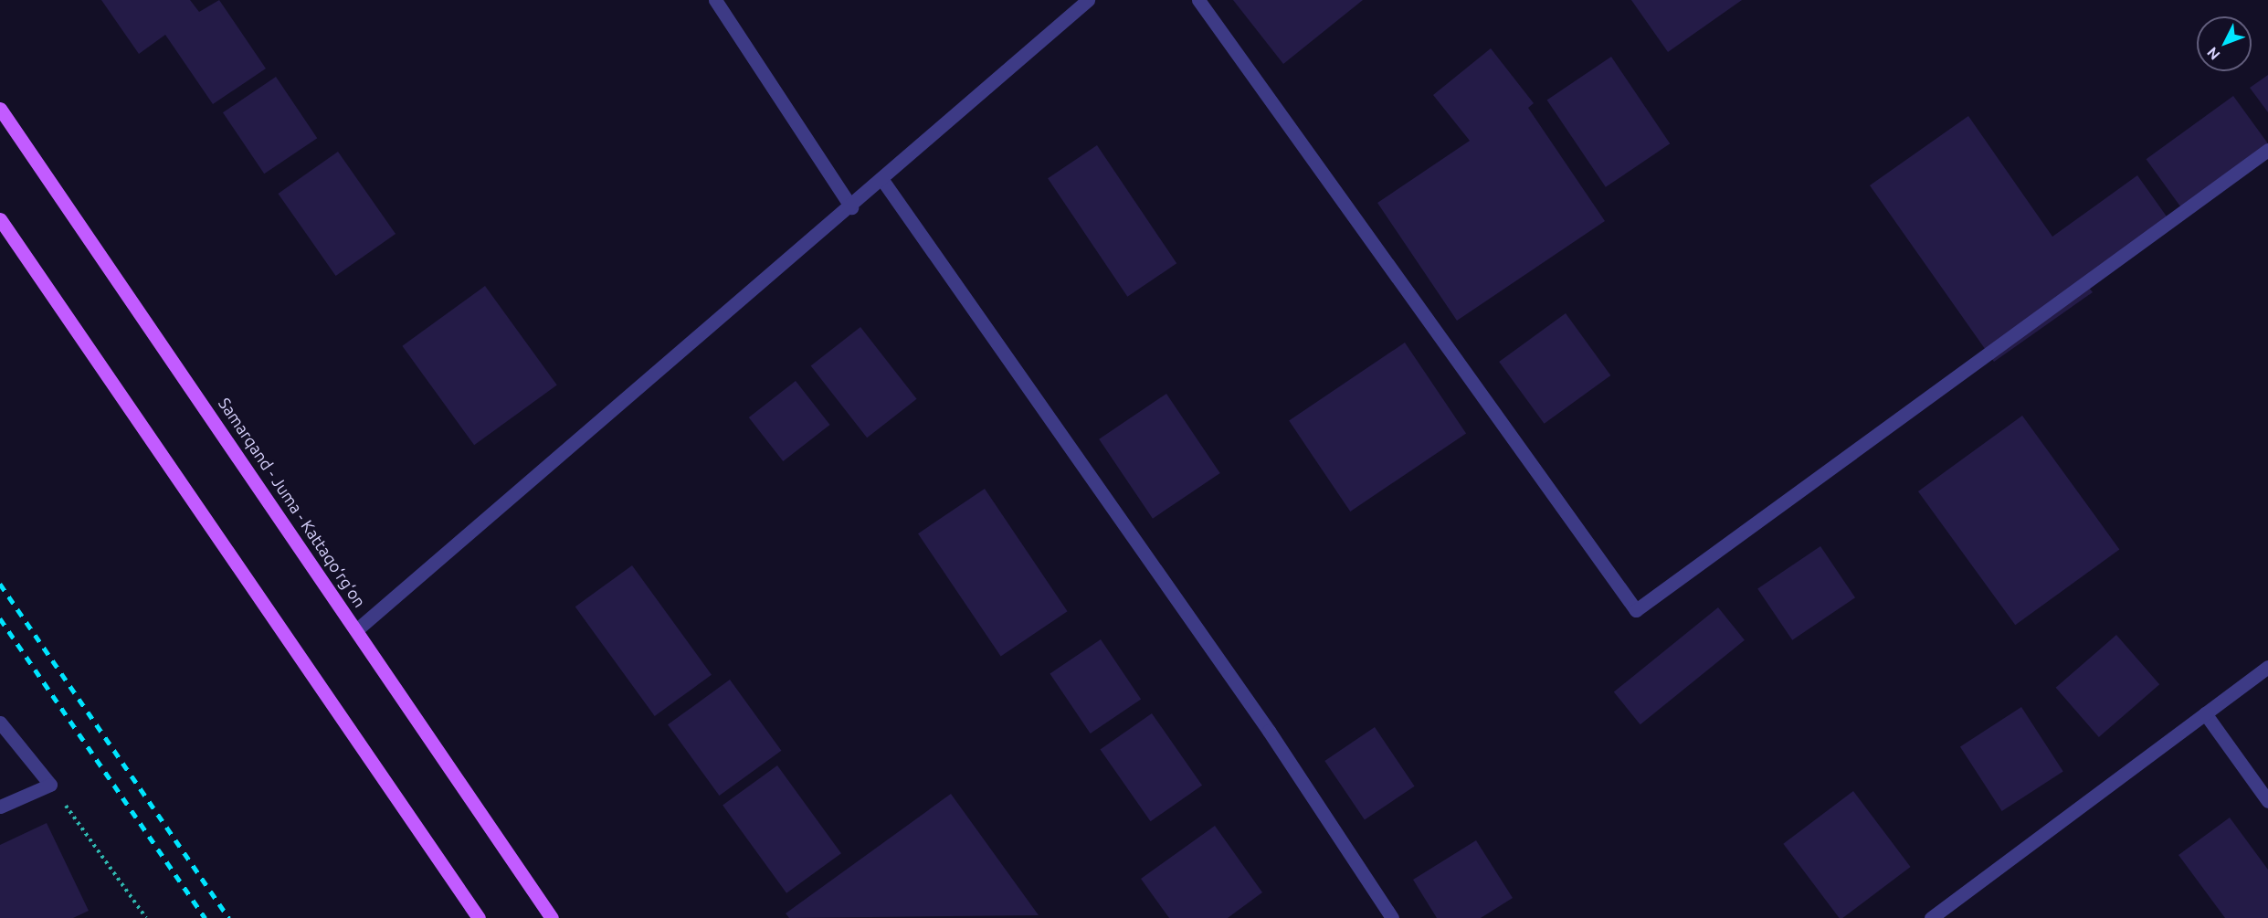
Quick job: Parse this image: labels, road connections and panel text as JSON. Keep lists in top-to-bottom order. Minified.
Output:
{"streets":{"main road":["Samarqand - Juma - Kattaqo‘rg‘on"]},"north":"bottom left"}
